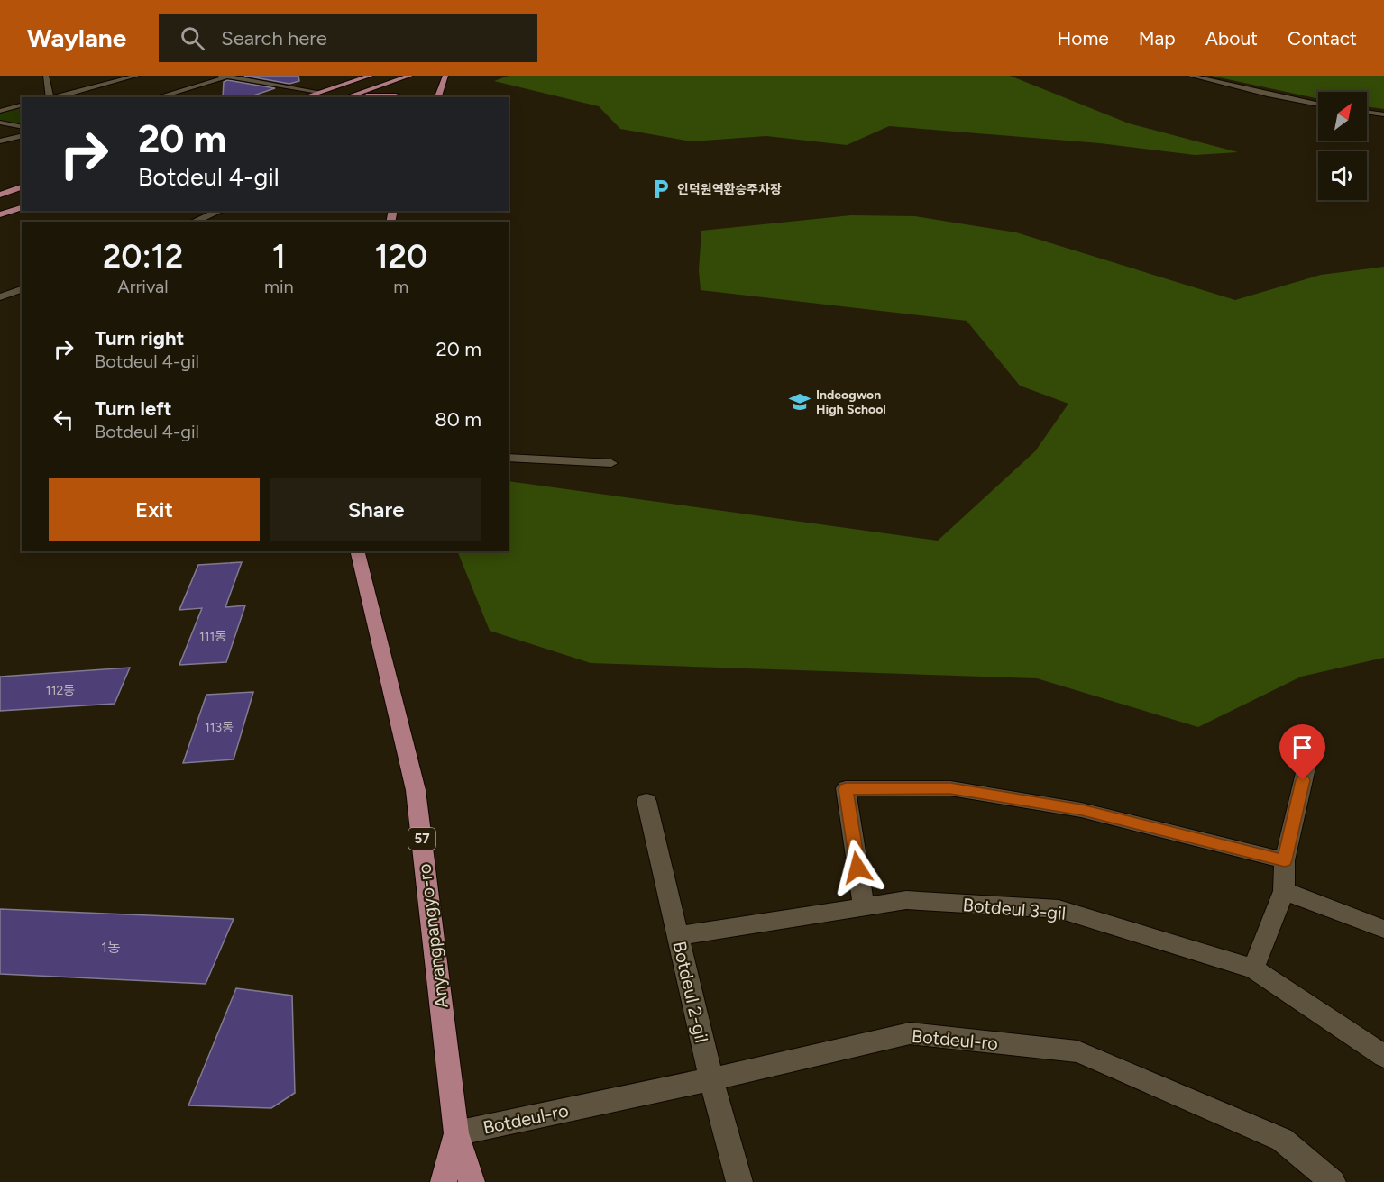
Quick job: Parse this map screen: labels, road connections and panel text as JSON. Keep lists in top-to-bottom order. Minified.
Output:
{"streets":{"main road":["57","Anyangpangyo-ro"],"street":["Botdeul 3-gil","Botdeul 2-gil","Botdeul-ro"]},"crossings":[["Botdeul 3-gil","Botdeul 2-gil"],["Anyangpangyo-ro","Botdeul-ro"],["Botdeul 2-gil","Botdeul-ro"]],"places":{"parking":["인덕원역환승주차장"],"school or university":["Indeogwon High School"]},"house_numbers":["111동","112동","113동","1동"],"north":"top right","page":{"header":"Waylane","search":"Search here","nav":["Home","Map","About","Contact"],"turn":["20 m","Botdeul 4-gil"],"eta":["20:12","Arrival","1","min","120","m"],"list":[{"name":"Turn right","note":"Botdeul 4-gil","value":"20 m"},{"name":"Turn left","note":"Botdeul 4-gil","value":"80 m"}],"buttons":["Exit","Share"]}}
